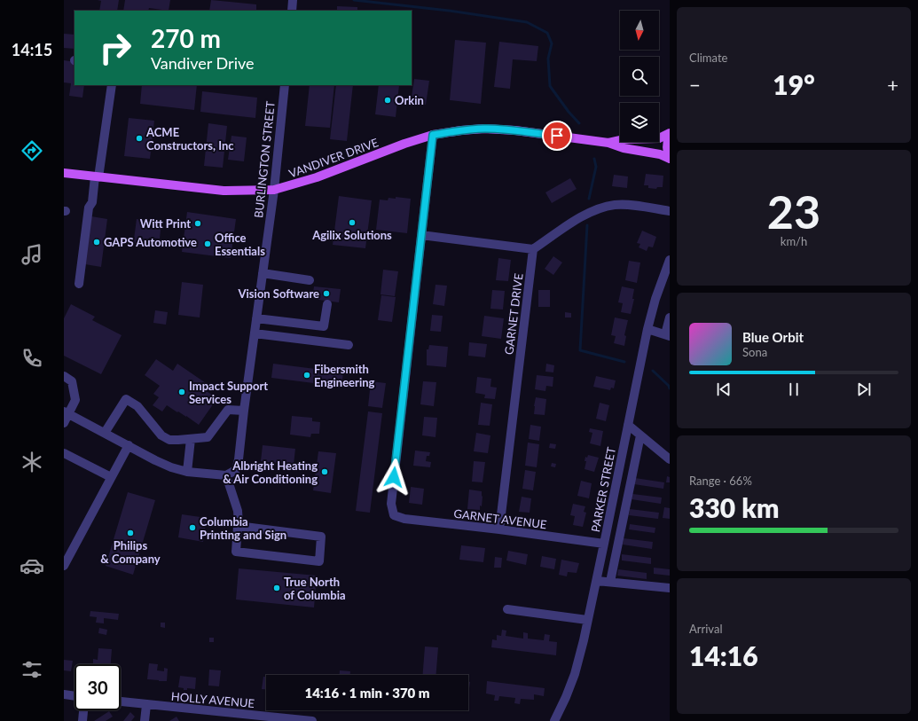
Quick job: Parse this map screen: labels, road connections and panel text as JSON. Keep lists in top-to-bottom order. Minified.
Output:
{"streets":{"main road":["VANDIVER DRIVE"],"street":["BURLINGTON STREET","GARNET DRIVE","PARKER STREET","GARNET AVENUE","HOLLY AVENUE"]},"crossings":[["VANDIVER DRIVE","BURLINGTON STREET"],["GARNET DRIVE","GARNET AVENUE"],["PARKER STREET","GARNET AVENUE"]],"places":["Orkin","ACME Constructors, Inc","Agilix Solutions","Witt Print","GAPS Automotive","Office Essentials","Vision Software","Fibersmith Engineering","Impact Support Services","Albright Heating & Air Conditioning","Columbia Printing and Sign","Philips & Company","True North of Columbia"],"north":"bottom","page":{"tabs":"14:15","tile":["Climate",["23","km/h"],["Range · 66%","330 km"],["Arrival","14:16"]],"turn":["270 m","Vandiver Drive"],"heat":["−","19°","+"],"song":["Blue Orbit","Sona"],"limit":"30","trip":"14:16 · 1 min · 370 m"}}
